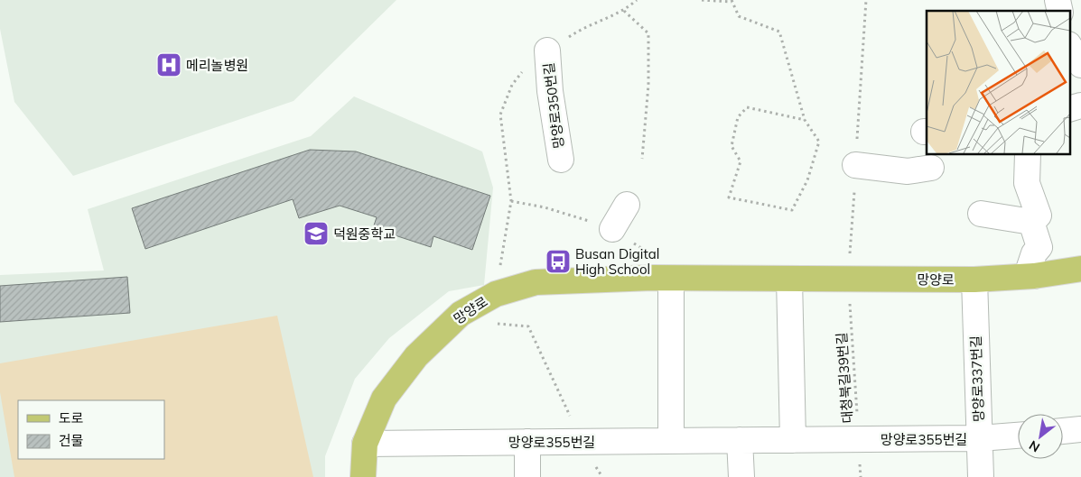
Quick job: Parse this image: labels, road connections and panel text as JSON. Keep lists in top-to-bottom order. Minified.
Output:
{"streets":{"main road":["망양로"],"street":["망양로350번길","망양로337번길","망양로355번길"],"path":["대청북길39번길"]},"crossings":[["망양로","대청북길39번길"],["망양로","망양로337번길"],["망양로","망양로355번길"],["대청북길39번길","망양로355번길"],["망양로337번길","망양로355번길"]],"places":{"hospital":["메리놀병원"],"school or university":["덕원중학교"],"bus stop":["Busan Digital High School"]},"legend":["도로","건물"],"north":"bottom left"}
